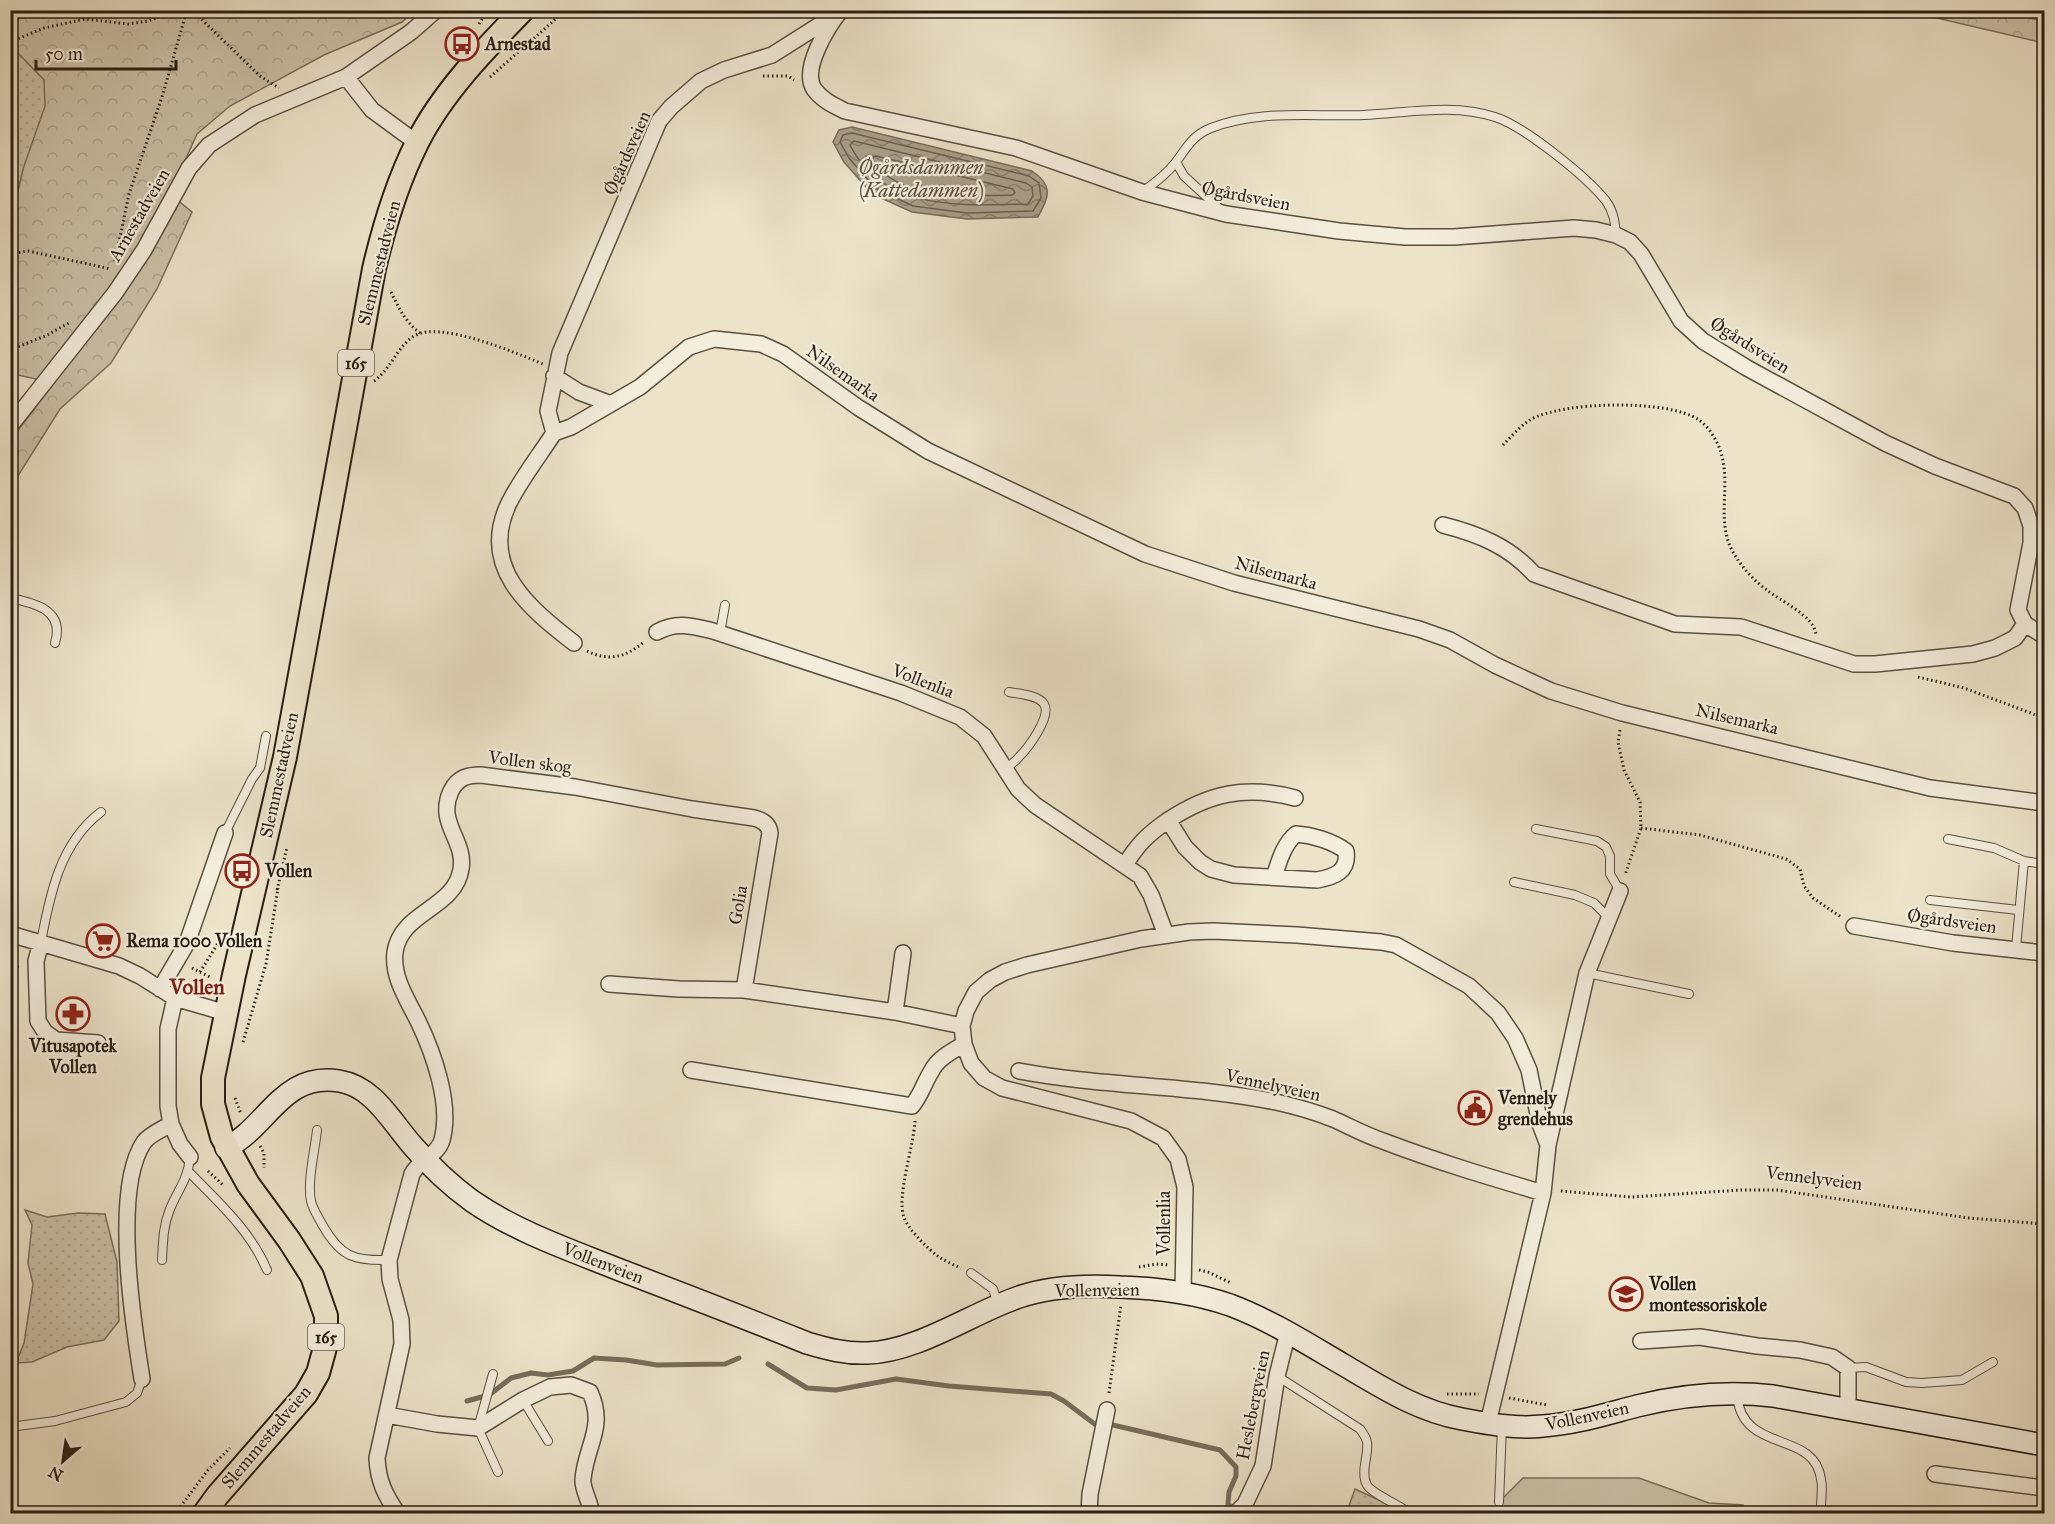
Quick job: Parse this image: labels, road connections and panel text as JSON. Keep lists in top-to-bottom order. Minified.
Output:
{"streets":{"main road":["Slemmestadveien","165","Vollenveien"],"street":["Øgårdsveien","Arnestadveien","Nilsemarka","Vollenlia","Vollen skog","Golia","Vennelyveien","Heslebergveien"]},"crossings":[["Slemmestadveien","Vollenveien"],["Vollenlia","Vollenveien"],["Vollen skog","Golia"],["Vollen skog","Vollenveien"],["Vollenveien","Heslebergveien"]],"districts":["Vollen"],"water":["Øgårdsdammen (Kattedammen)"],"places":{"bus stop":["Arnestad","Vollen"],"supermarket":["Rema 1000 Vollen"],"pharmacy":["Vitusapotek Vollen"],"public building":["Vennely grendehus"],"school or university":["Vollen montessoriskole"]},"scale_bar":"50 m","north":"bottom left"}
